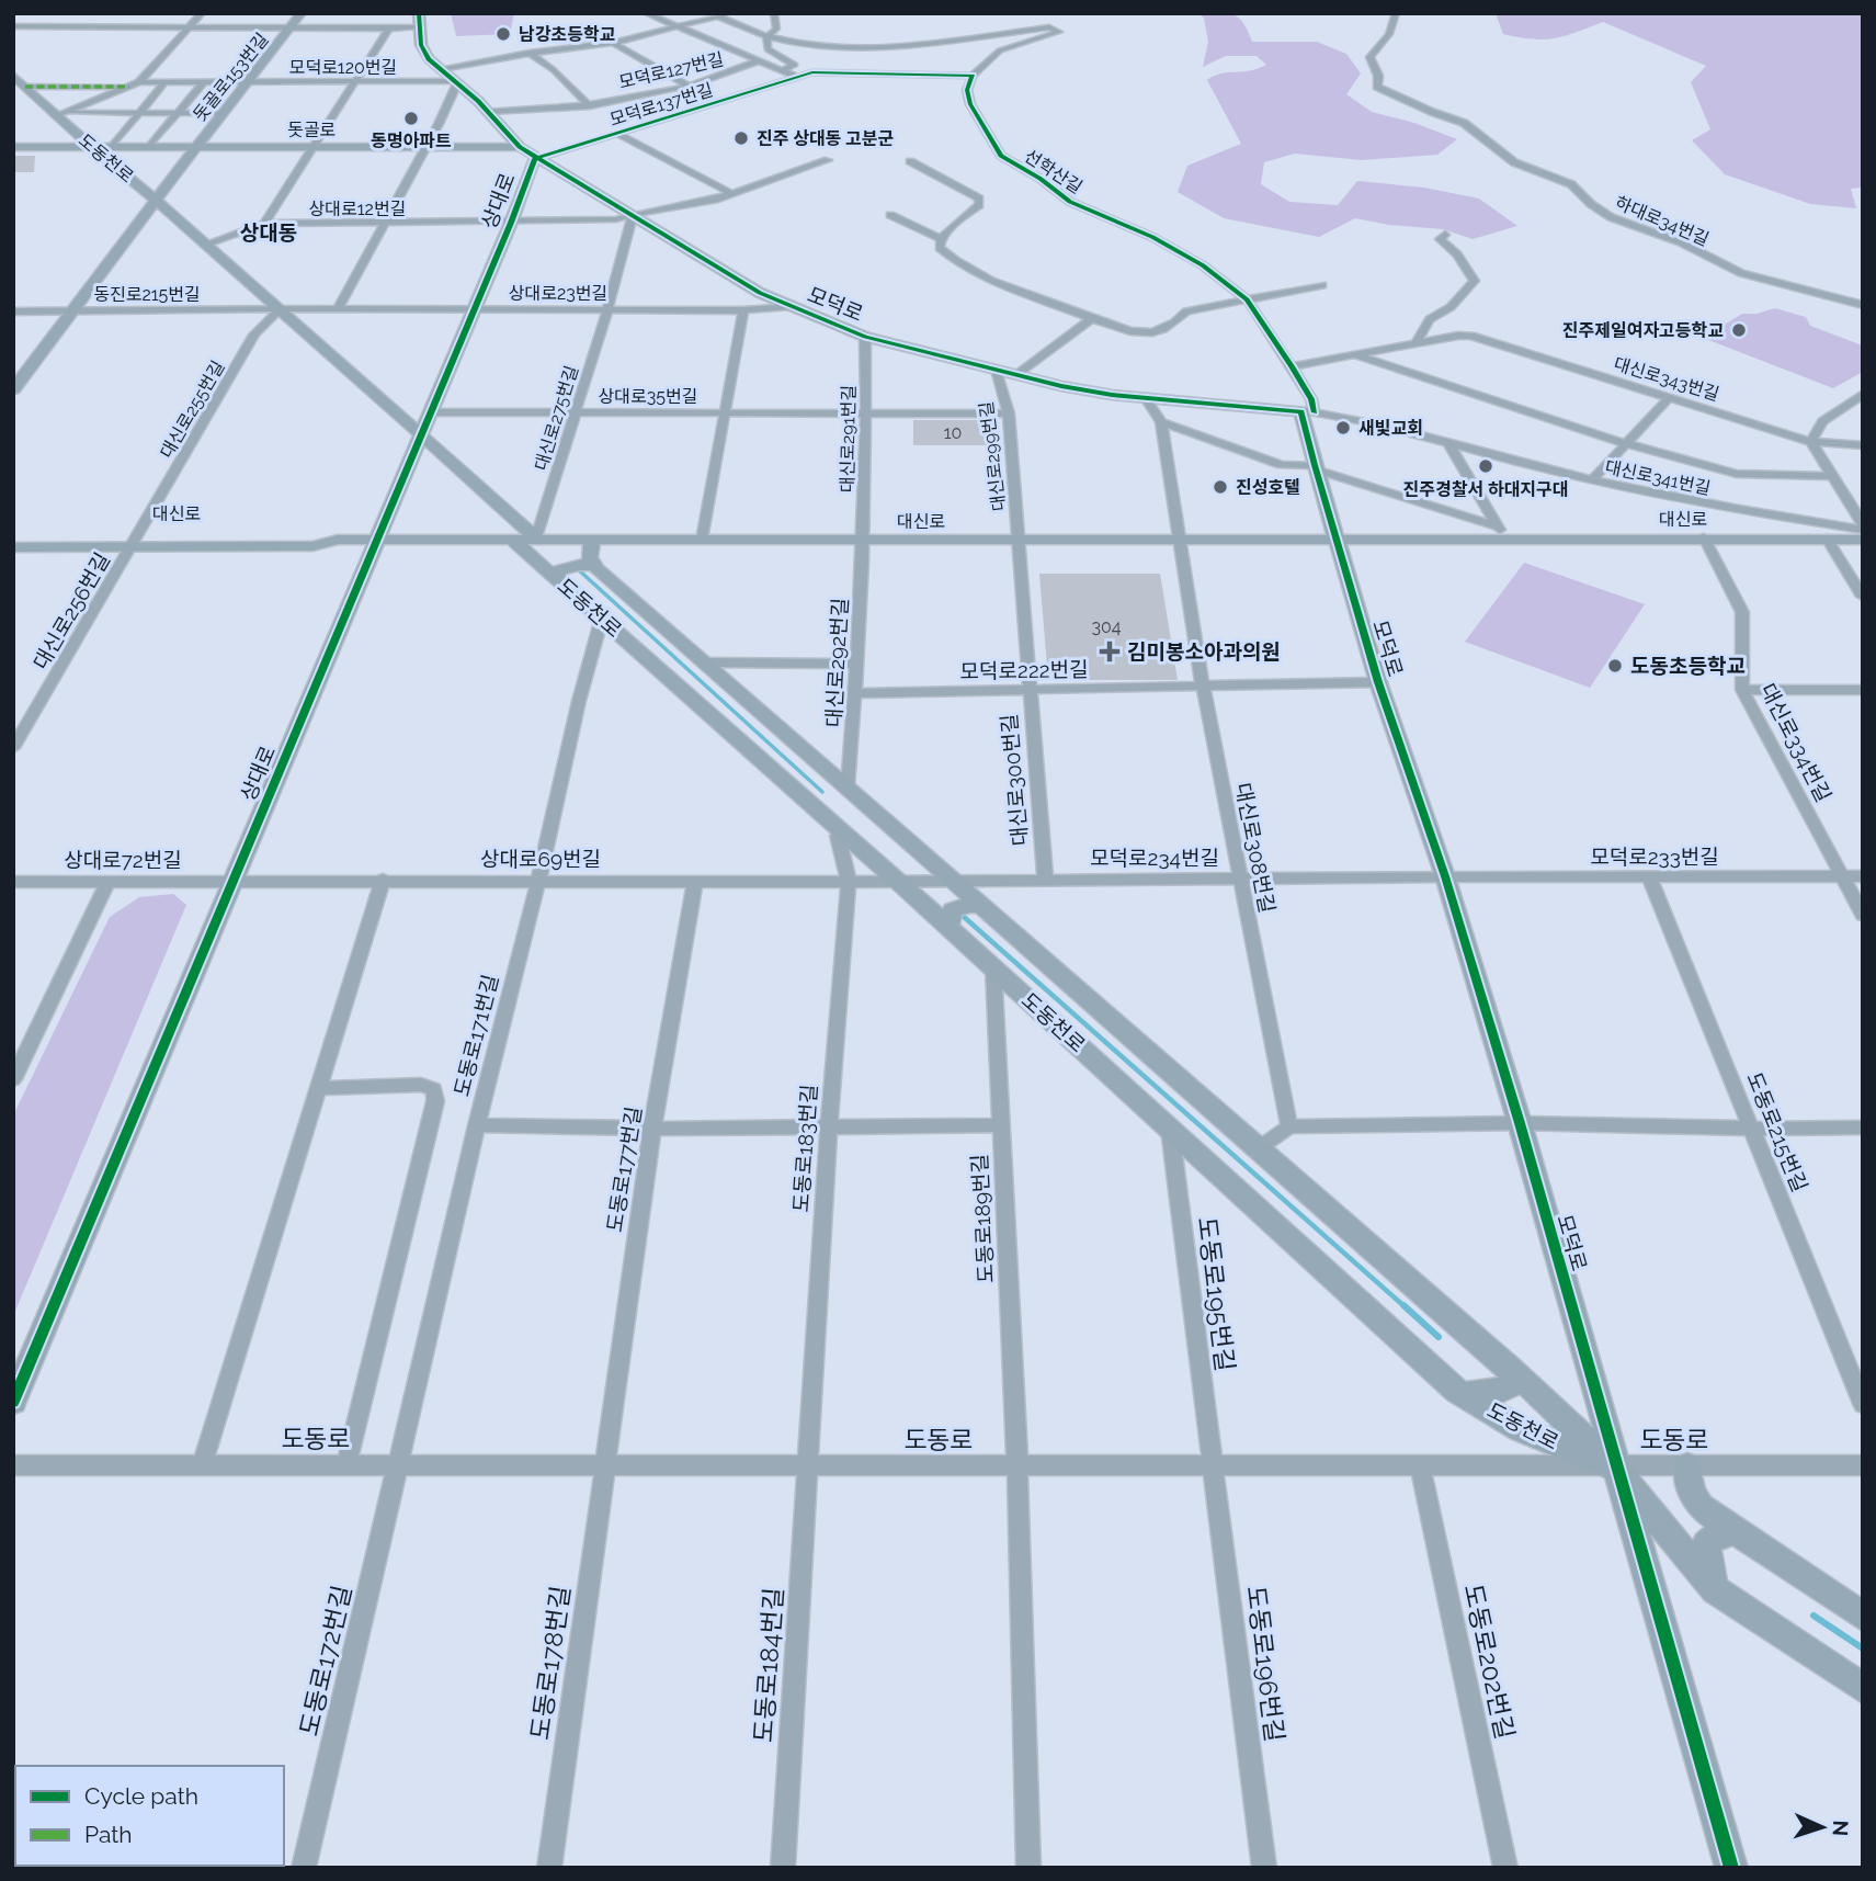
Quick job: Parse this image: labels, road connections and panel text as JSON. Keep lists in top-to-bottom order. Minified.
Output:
{"streets":{"street":["모덕로120번길","모덕로127번길","돗골로153번길","모덕로137번길","돗골로","도동천로","선학산길","상대로","상대로12번길","하대로34번길","상대로23번길","동진로215번길","모덕로","대신로343번길","상대로35번길","대신로255번길","대신로275번길","대신로291번길","대신로299번길","대신로341번길","대신로","대신로256번길","대신로292번길","모덕로222번길","대신로334번길","대신로300번길","대신로308번길","모덕로233번길","모덕로234번길","상대로69번길","상대로72번길","도동로171번길","도동로215번길","도동로183번길","도동로177번길","도동로189번길","도동로195번길","도동로","도동로172번길","도동로202번길","도동로178번길","도동로196번길","도동로184번길"]},"crossings":[["모덕로120번길","돗골로153번길"],["모덕로120번길","도동천로"],["모덕로120번길","모덕로"],["모덕로127번길","모덕로"],["돗골로153번길","돗골로"],["모덕로137번길","돗골로"],["모덕로137번길","상대로"],["모덕로137번길","모덕로"],["돗골로","도동천로"],["돗골로","상대로"],["돗골로","모덕로"],["도동천로","상대로"],["도동천로","상대로12번길"],["도동천로","상대로23번길"],["도동천로","동진로215번길"],["도동천로","모덕로"],["도동천로","대신로255번길"],["도동천로","대신로275번길"],["도동천로","대신로"],["도동천로","대신로292번길"],["도동천로","모덕로234번길"],["도동천로","상대로69번길"],["도동천로","도동로171번길"],["도동천로","도동로189번길"],["도동천로","도동로195번길"],["도동천로","도동로"],["선학산길","모덕로"],["선학산길","대신로343번길"],["선학산길","대신로341번길"],["상대로","상대로12번길"],["상대로","상대로23번길"],["상대로","모덕로"],["상대로","상대로35번길"],["상대로","대신로"],["상대로","상대로69번길"],["상대로","상대로72번길"],["상대로12번길","모덕로"],["상대로12번길","대신로275번길"],["상대로23번길","동진로215번길"],["상대로23번길","모덕로"],["상대로23번길","대신로255번길"],["상대로23번길","대신로275번길"],["동진로215번길","대신로255번길"],["모덕로","대신로275번길"],["모덕로","대신로291번길"],["모덕로","대신로299번길"],["모덕로","대신로341번길"],["모덕로","대신로"],["모덕로","모덕로222번길"],["모덕로","모덕로233번길"],["모덕로","모덕로234번길"],["모덕로","도동로"],["상대로35번길","대신로275번길"],["상대로35번길","대신로291번길"],["상대로35번길","대신로299번길"],["대신로255번길","대신로"],["대신로255번길","대신로256번길"],["대신로275번길","대신로"],["대신로291번길","대신로"],["대신로291번길","대신로292번길"],["대신로299번길","대신로"],["대신로299번길","대신로300번길"],["대신로","대신로256번길"],["대신로","대신로292번길"],["대신로","대신로334번길"],["대신로","대신로300번길"],["대신로","대신로308번길"],["대신로292번길","모덕로222번길"],["모덕로222번길","대신로300번길"],["모덕로222번길","대신로308번길"],["대신로334번길","모덕로233번길"],["대신로300번길","모덕로234번길"],["대신로308번길","모덕로234번길"],["모덕로233번길","모덕로234번길"],["모덕로233번길","도동로215번길"],["모덕로234번길","상대로69번길"],["상대로69번길","상대로72번길"],["상대로69번길","도동로171번길"],["상대로69번길","도동로183번길"],["상대로69번길","도동로177번길"],["도동로171번길","도동로"],["도동로171번길","도동로172번길"],["도동로183번길","도동로"],["도동로183번길","도동로184번길"],["도동로177번길","도동로"],["도동로177번길","도동로178번길"],["도동로189번길","도동로"],["도동로195번길","도동로"],["도동로195번길","도동로196번길"],["도동로","도동로172번길"],["도동로","도동로202번길"],["도동로","도동로178번길"],["도동로","도동로196번길"],["도동로","도동로184번길"]],"districts":["상대동"],"places":{"other":["남강초등학교","동명아파트","진주 상대동 고분군","진주제일여자고등학교","새빛교회","진주경찰서 하대지구대","진성호텔","도동초등학교"],"health":["김미봉소아과의원"]},"house_numbers":["10","304"],"legend":["Cycle path","Path"],"north":"right"}
